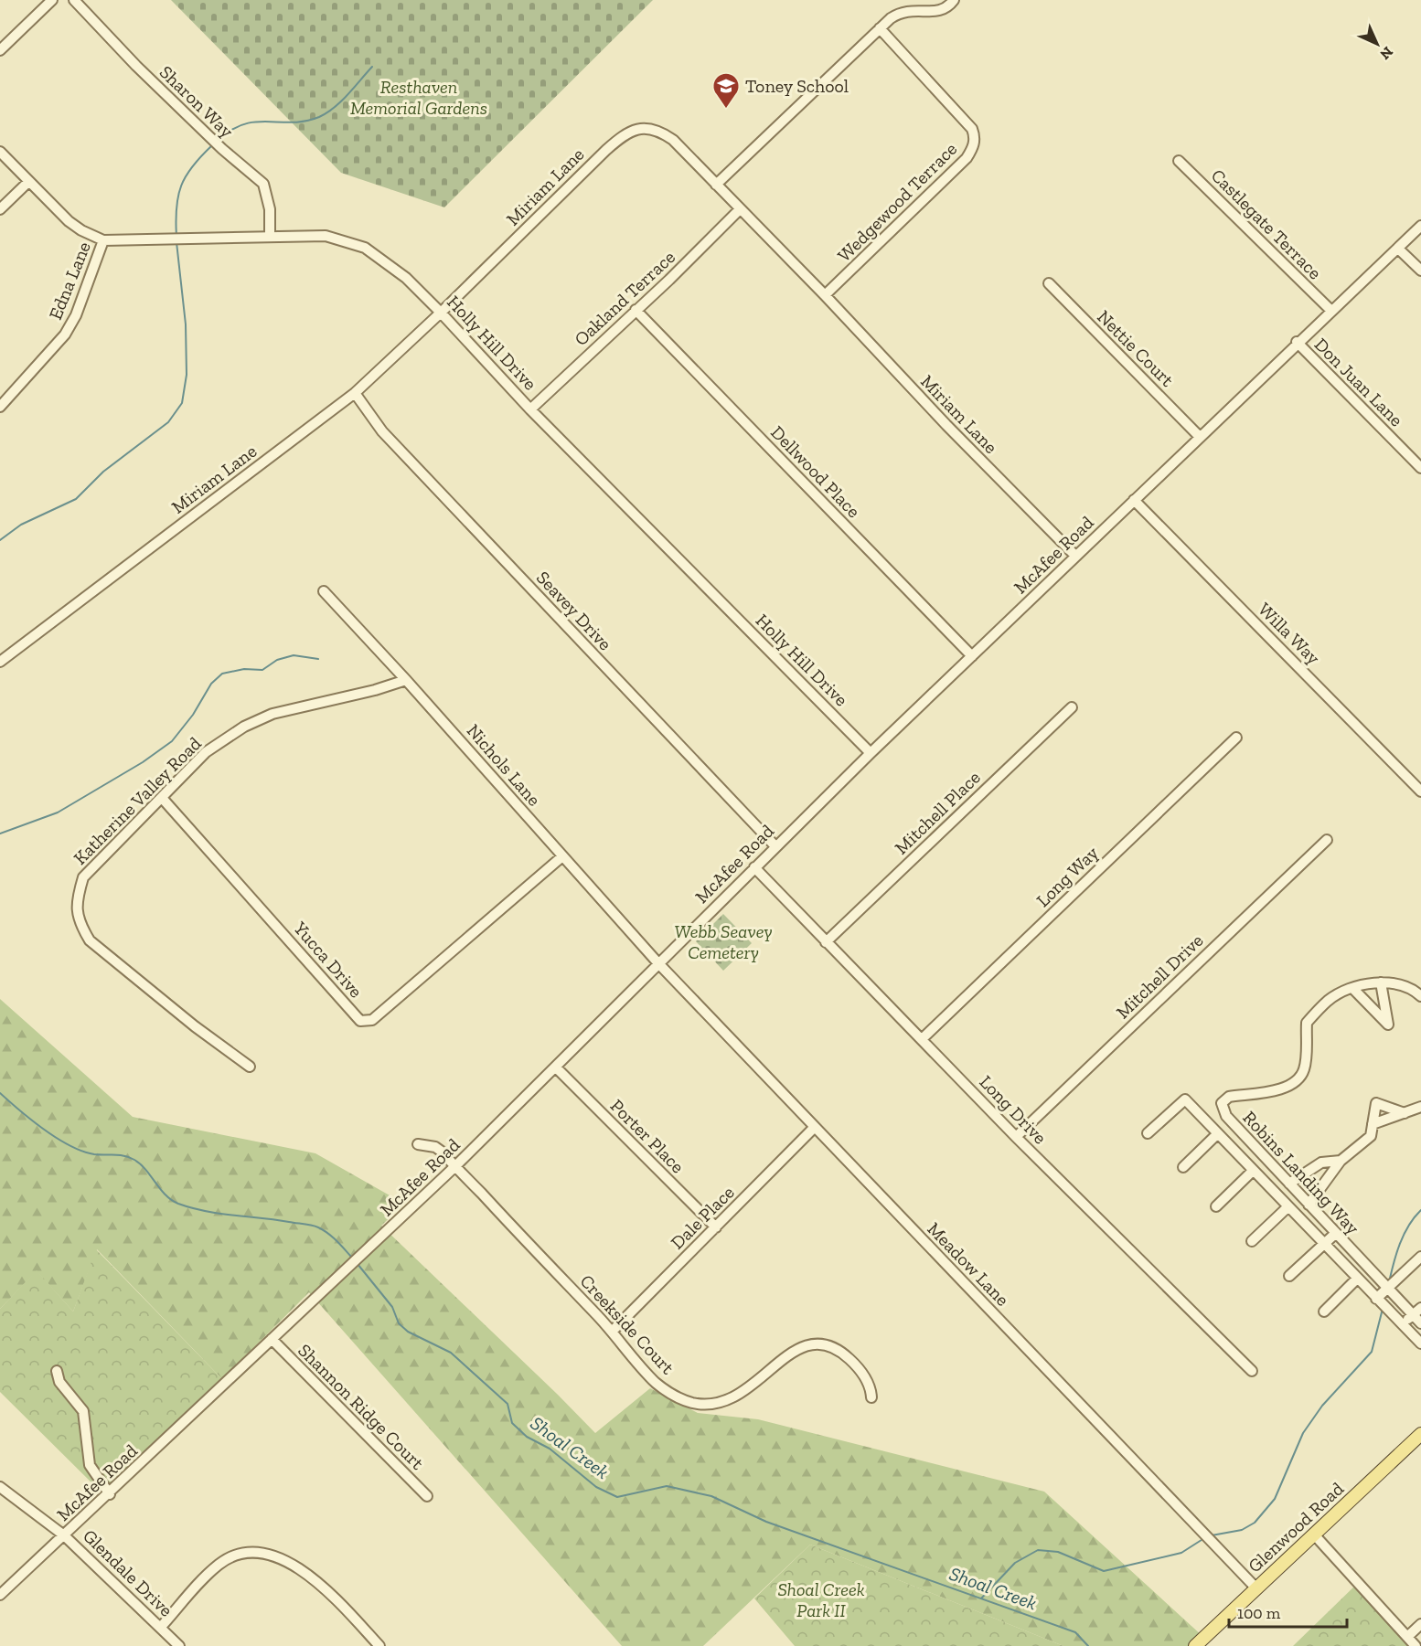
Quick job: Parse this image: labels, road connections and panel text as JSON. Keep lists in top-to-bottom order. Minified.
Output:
{"streets":{"main road":["Glenwood Road"],"street":["Sharon Way","Miriam Lane","Wedgewood Terrace","Castlegate Terrace","Edna Lane","Oakland Terrace","Holly Hill Drive","Nettie Court","Don Juan Lane","Dellwood Place","McAfee Road","Seavey Drive","Willa Way","Nichols Lane","Katherine Valley Road","Mitchell Place","Long Way","Yucca Drive","Mitchell Drive","Long Drive","Porter Place","Robins Landing Way","Dale Place","Meadow Lane","Creekside Court","Shannon Ridge Court","Glendale Drive"]},"crossings":[["Sharon Way","Holly Hill Drive"],["Miriam Lane","Wedgewood Terrace"],["Miriam Lane","Oakland Terrace"],["Miriam Lane","Holly Hill Drive"],["Miriam Lane","McAfee Road"],["Miriam Lane","Seavey Drive"],["Castlegate Terrace","McAfee Road"],["Edna Lane","Holly Hill Drive"],["Oakland Terrace","Holly Hill Drive"],["Oakland Terrace","Dellwood Place"],["Holly Hill Drive","McAfee Road"],["Nettie Court","McAfee Road"],["Don Juan Lane","McAfee Road"],["Dellwood Place","McAfee Road"],["McAfee Road","Seavey Drive"],["McAfee Road","Willa Way"],["McAfee Road","Nichols Lane"],["McAfee Road","Long Drive"],["McAfee Road","Porter Place"],["McAfee Road","Meadow Lane"],["McAfee Road","Creekside Court"],["McAfee Road","Shannon Ridge Court"],["McAfee Road","Glendale Drive"],["Nichols Lane","Katherine Valley Road"],["Nichols Lane","Yucca Drive"],["Nichols Lane","Meadow Lane"],["Katherine Valley Road","Yucca Drive"],["Mitchell Place","Long Drive"],["Long Way","Long Drive"],["Mitchell Drive","Long Drive"],["Porter Place","Dale Place"],["Dale Place","Meadow Lane"],["Dale Place","Creekside Court"],["Meadow Lane","Glenwood Road"]],"water":["Shoal Creek"],"parks":["Resthaven Memorial Gardens","Webb Seavey Cemetery","Shoal Creek Park II"],"places":{"school or university":["Toney School"]},"scale_bar":"100 m","north":"bottom right"}
